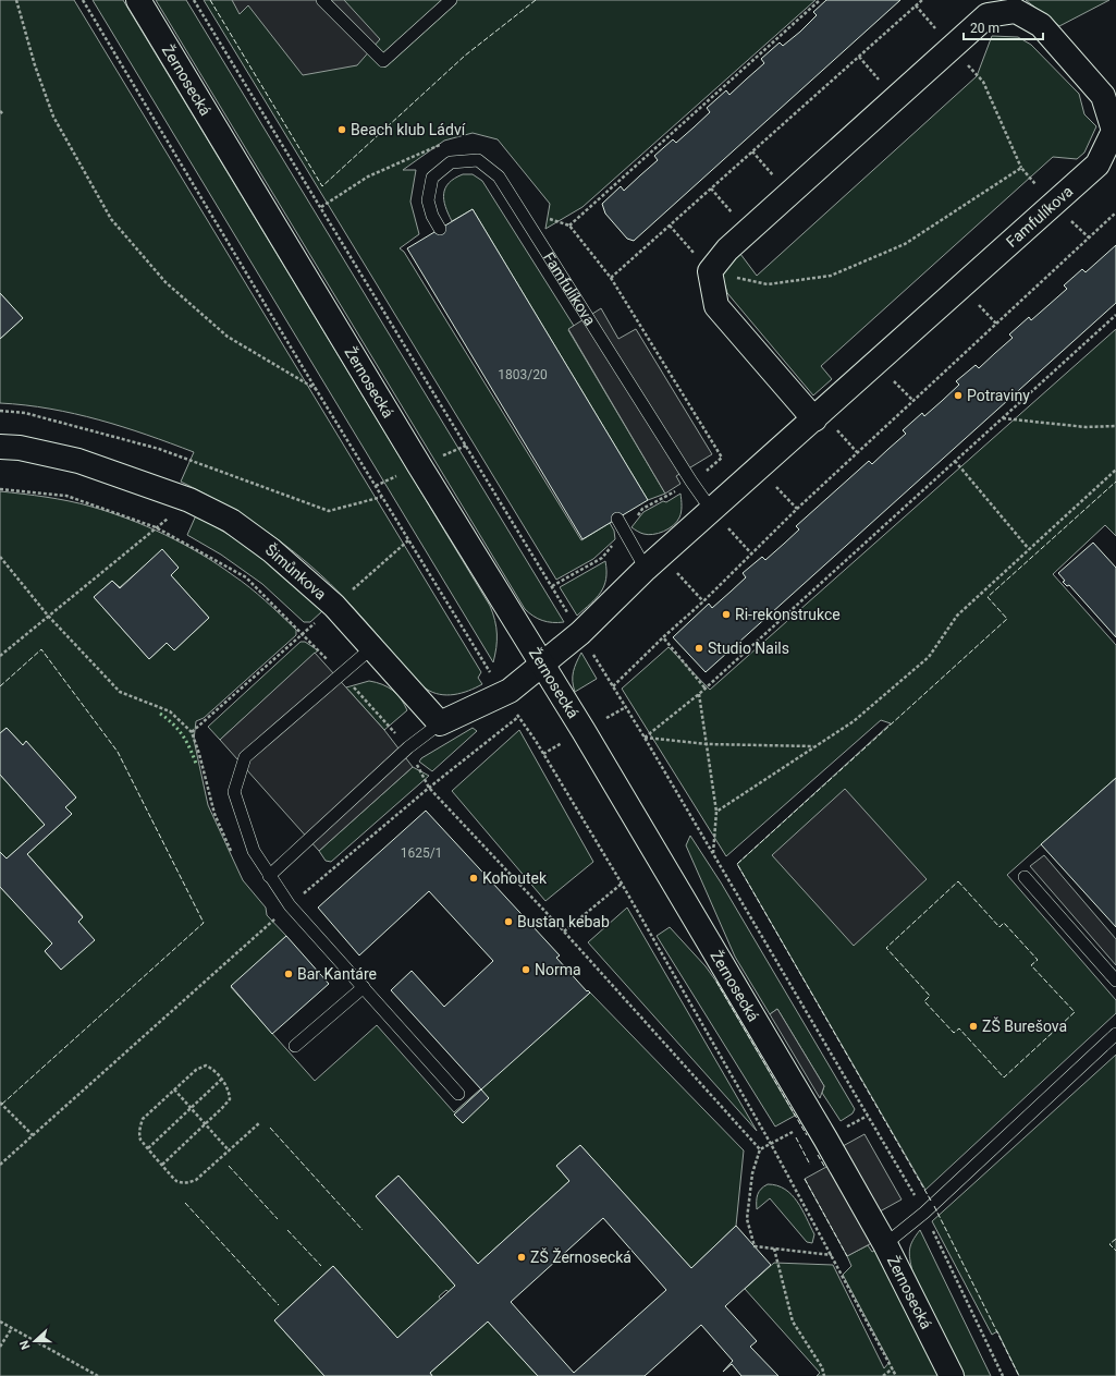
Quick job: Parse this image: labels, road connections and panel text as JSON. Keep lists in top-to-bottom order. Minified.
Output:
{"streets":{"street":["Žernosecká","Famfulíkova","Šimůnkova"]},"crossings":[["Žernosecká","Famfulíkova"]],"places":["Beach klub Ládví","Potraviny","Ri-rekonstrukce","Studio Nails","Kohoutek","Bustan kebab","Norma","Bar Kantáre","ZŠ Burešova","ZŠ Žernosecká"],"house_numbers":["1803/20","1625/1"],"scale_bar":"20 m","north":"left"}
